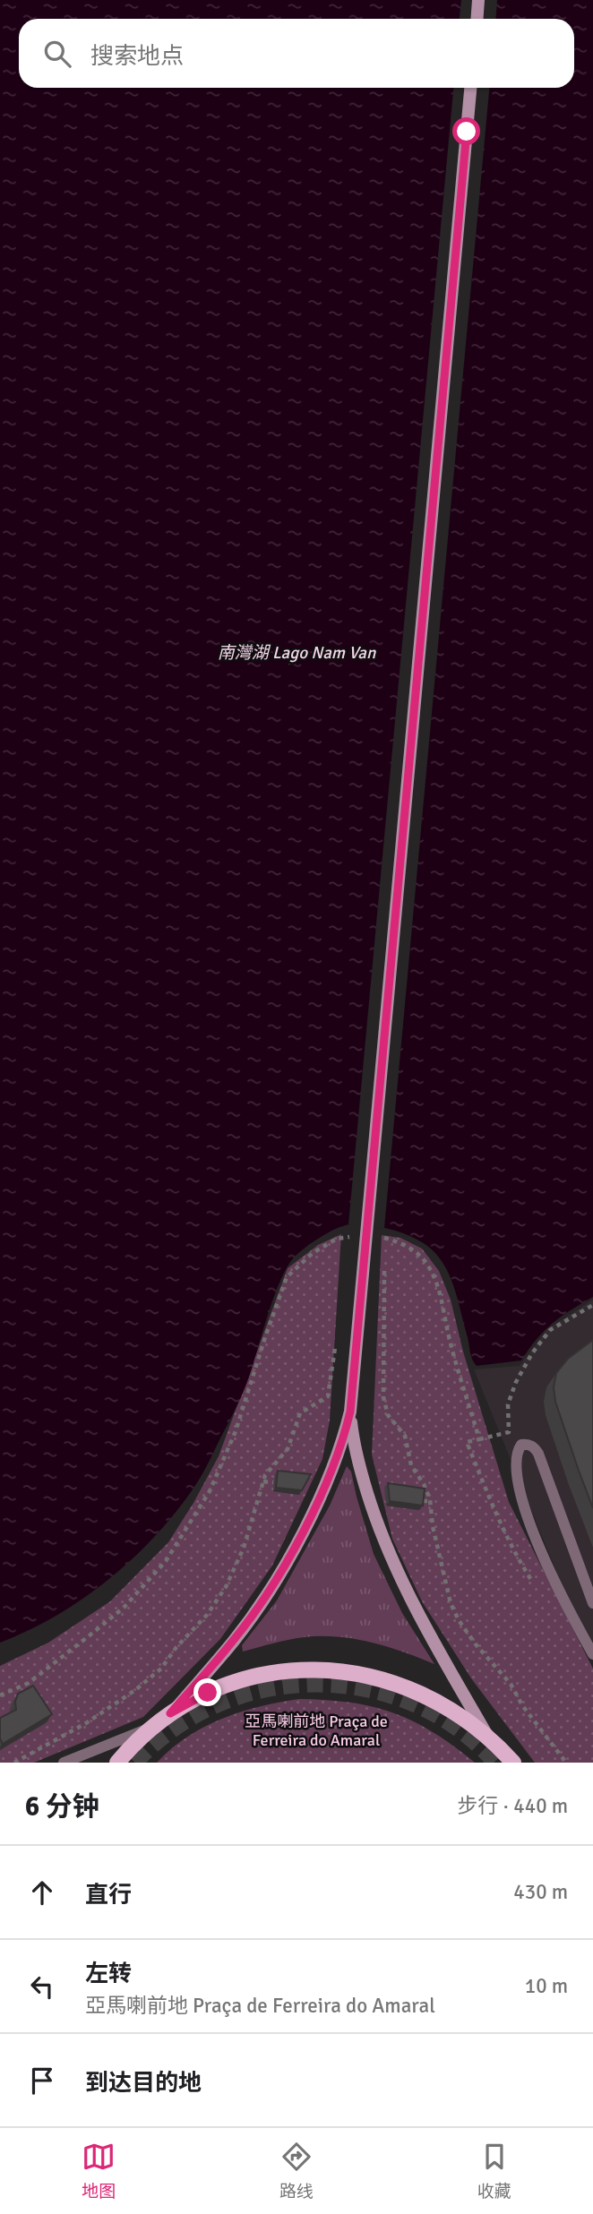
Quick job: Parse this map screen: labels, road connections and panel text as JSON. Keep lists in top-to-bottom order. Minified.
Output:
{"water":["南灣湖 Lago Nam Van"],"parks":["亞馬喇前地 Praça de Ferreira do Amaral"],"page":{"search":"搜索地点","heading":["6 分钟","步行 · 440 m"],"list":[["直行","430 m"],["左转","亞馬喇前地 Praça de Ferreira do Amaral","10 m"],"到达目的地"],"nav":["地图","路线","收藏"]}}
